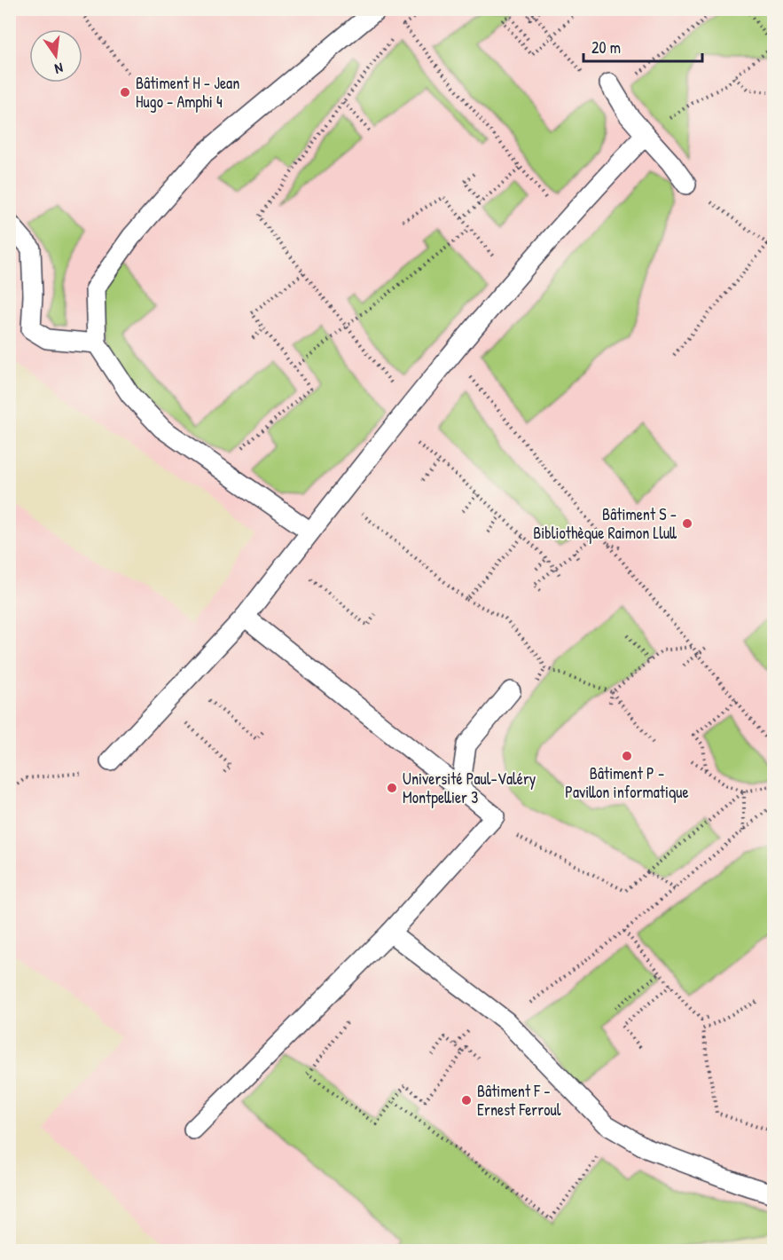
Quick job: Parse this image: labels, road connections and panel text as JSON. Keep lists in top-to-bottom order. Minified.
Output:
{"places":["Bâtiment H - Jean Hugo - Amphi 4","Bâtiment S - Bibliothèque Raimon Llull","Bâtiment P - Pavillon informatique","Université Paul-Valéry Montpellier 3","Bâtiment F - Ernest Ferroul"],"scale_bar":"20 m","north":"bottom"}
